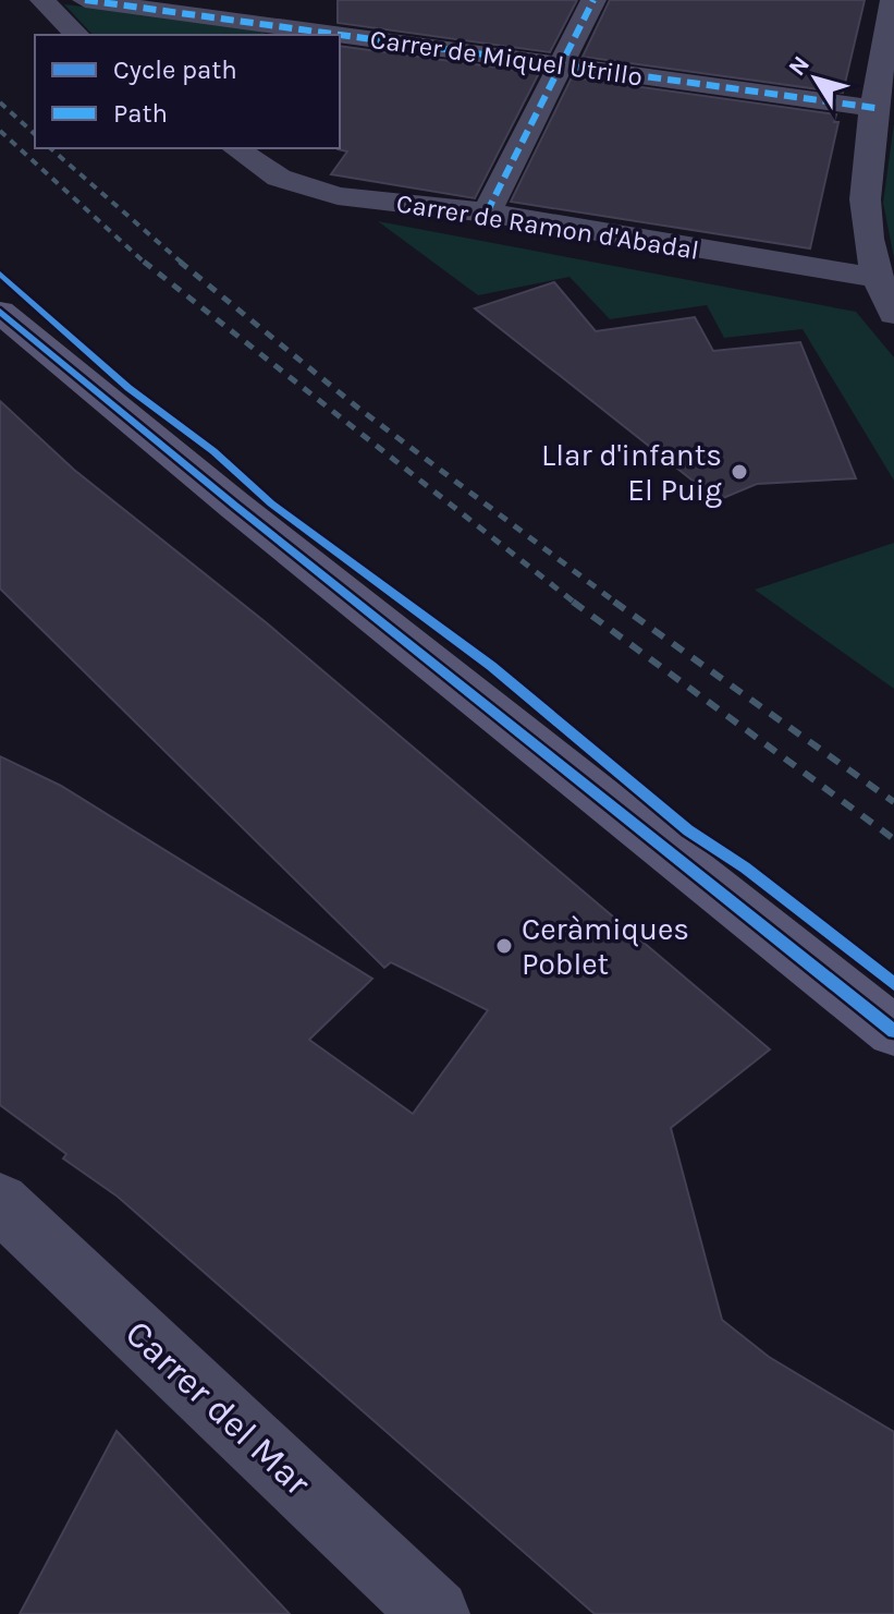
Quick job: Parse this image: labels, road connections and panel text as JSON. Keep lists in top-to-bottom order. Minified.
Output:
{"streets":{"street":["Carrer de Miquel Utrillo","Carrer de Ramon d'Abadal","Carrer del Mar"]},"places":["Llar d'infants El Puig","Ceràmiques Poblet"],"legend":["Cycle path","Path"],"north":"top left"}
